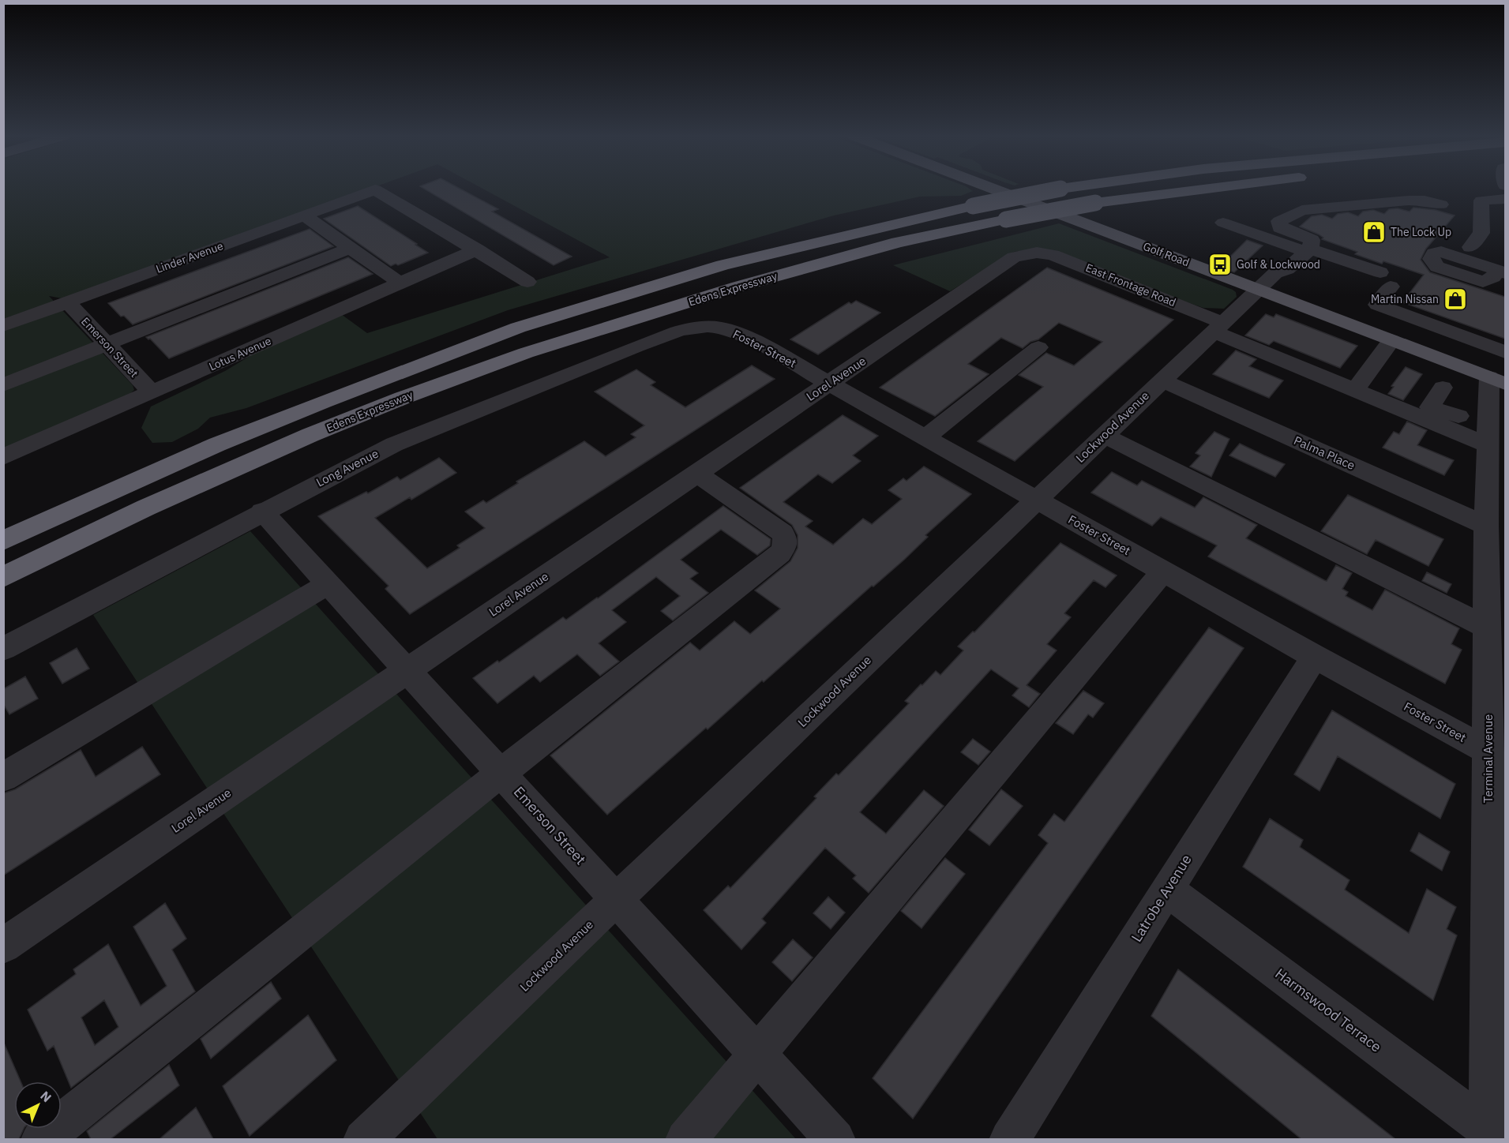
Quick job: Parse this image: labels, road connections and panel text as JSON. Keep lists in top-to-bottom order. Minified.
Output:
{"streets":{"highway":["Edens Expressway"],"main road":["Golf Road"],"street":["Linder Avenue","East Frontage Road","Emerson Street","Foster Street","Lotus Avenue","Lorel Avenue","Lockwood Avenue","Palma Place","Long Avenue","Terminal Avenue","Latrobe Avenue","Harmswood Terrace"]},"crossings":[["Golf Road","Lockwood Avenue"],["Golf Road","Terminal Avenue"],["Linder Avenue","Emerson Street"],["Linder Avenue","Lotus Avenue"],["East Frontage Road","Lorel Avenue"],["East Frontage Road","Lockwood Avenue"],["East Frontage Road","Terminal Avenue"],["Emerson Street","Lotus Avenue"],["Emerson Street","Lorel Avenue"],["Emerson Street","Lockwood Avenue"],["Emerson Street","Long Avenue"],["Foster Street","Lorel Avenue"],["Foster Street","Lockwood Avenue"],["Foster Street","Long Avenue"],["Foster Street","Terminal Avenue"],["Foster Street","Latrobe Avenue"],["Lockwood Avenue","Palma Place"],["Palma Place","Terminal Avenue"],["Terminal Avenue","Harmswood Terrace"],["Latrobe Avenue","Harmswood Terrace"]],"places":{"shop":["The Lock Up","Martin Nissan"],"bus stop":["Golf & Lockwood"]},"north":"top right"}
